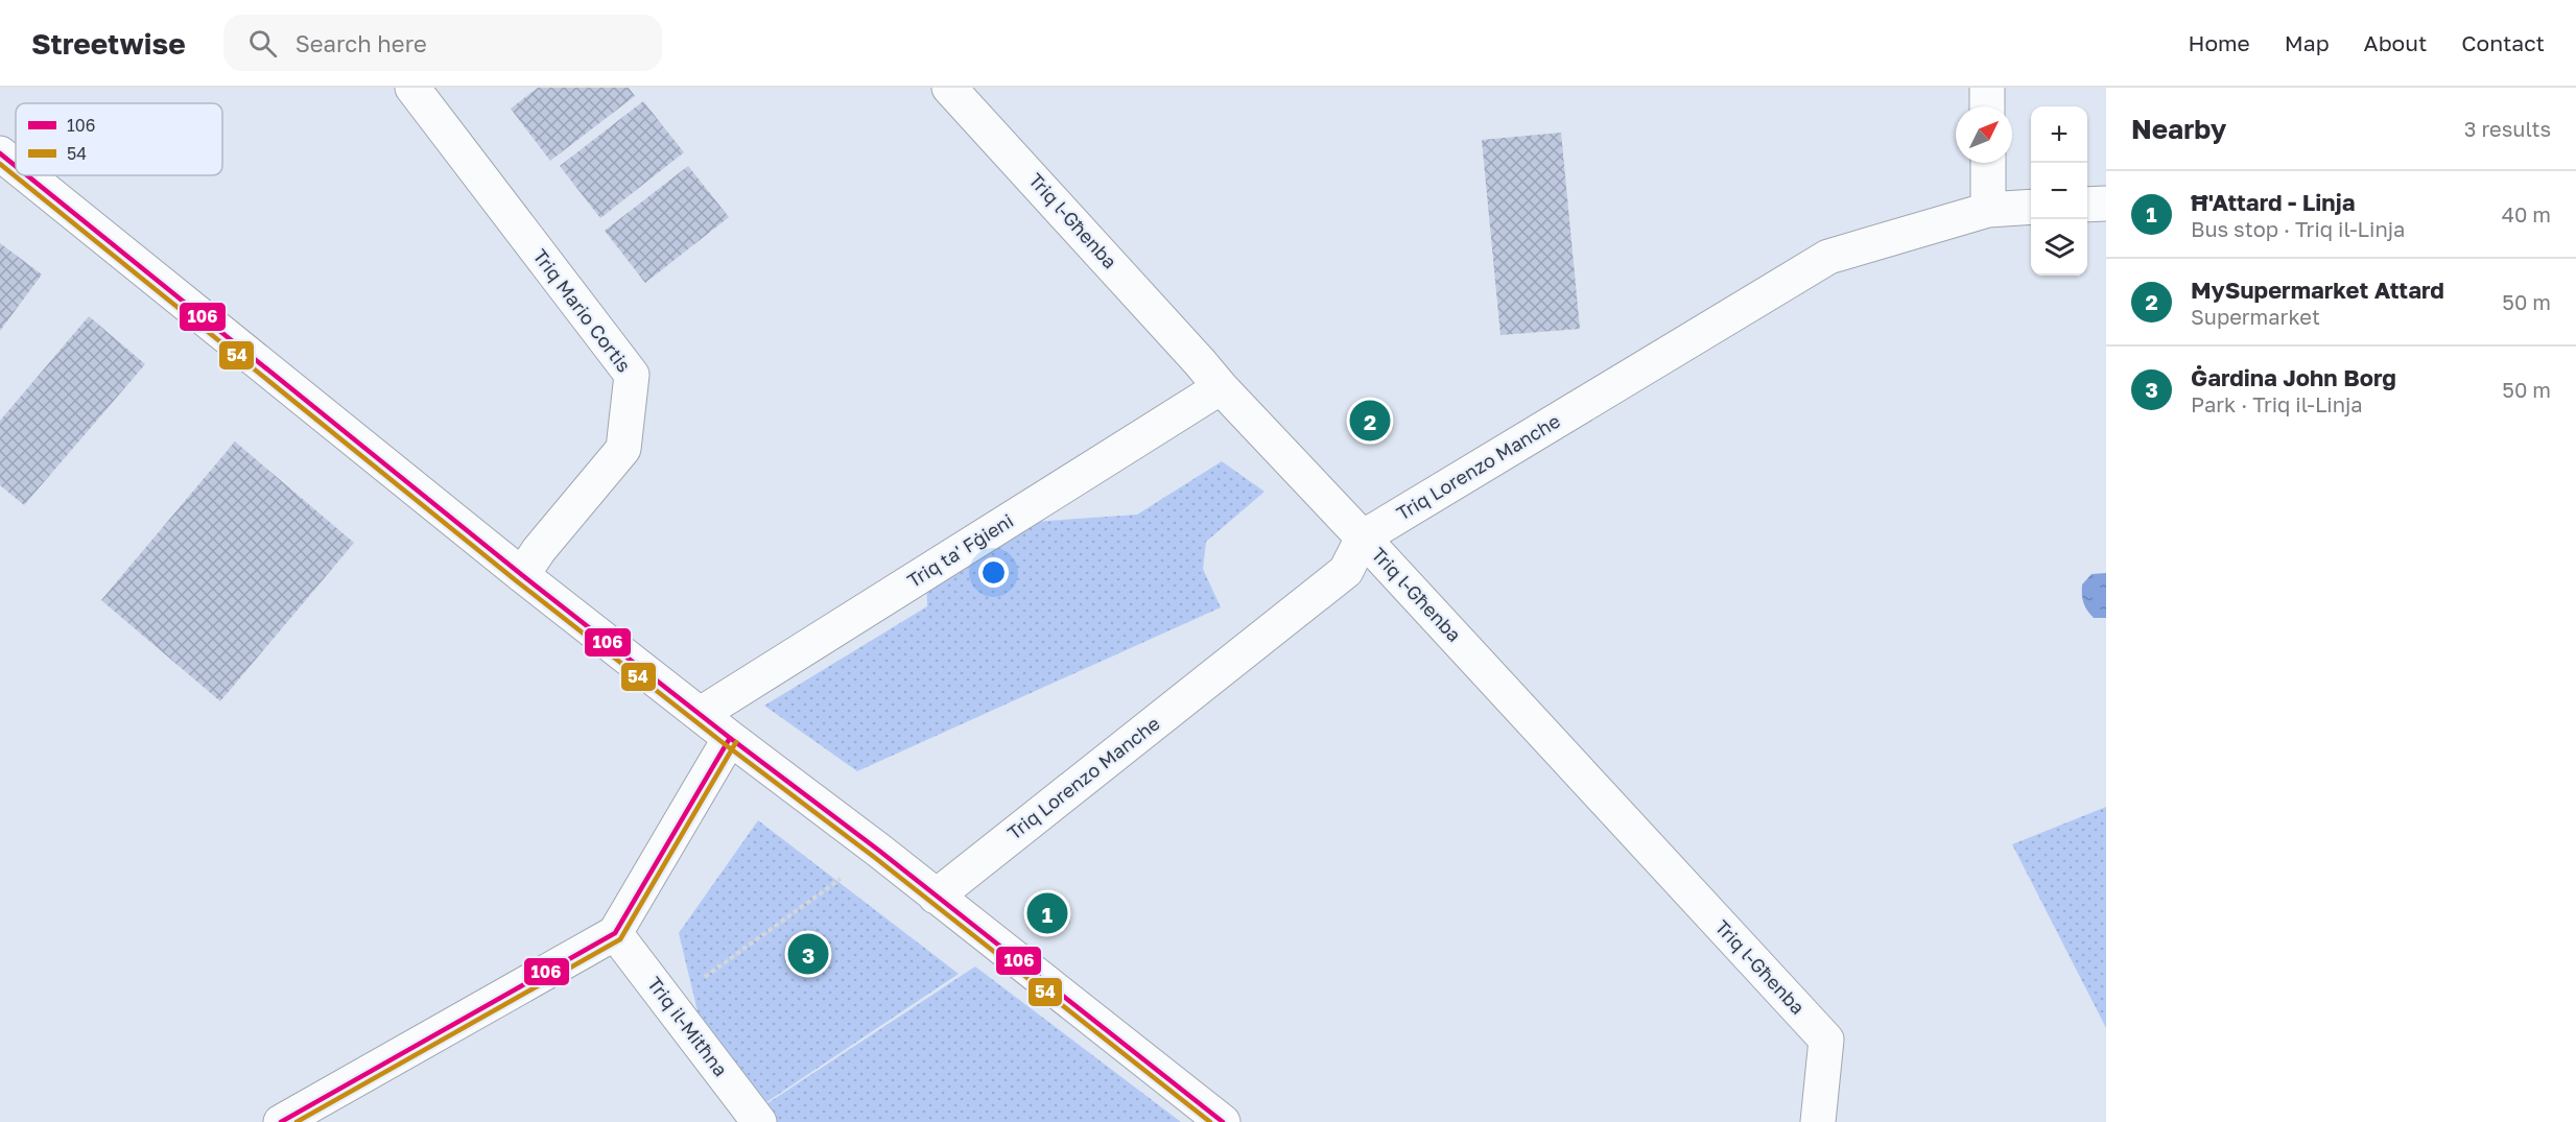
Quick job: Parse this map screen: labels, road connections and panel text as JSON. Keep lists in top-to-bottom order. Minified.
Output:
{"streets":{"street":["Triq l-Għenba","Triq Mario Cortis","Triq Lorenzo Manche","Triq ta' Fġieni","Triq il-Mitħna"]},"crossings":[["Triq l-Għenba","Triq Lorenzo Manche"],["Triq l-Għenba","Triq ta' Fġieni"]],"lines":["transit line 106","transit line 54"],"legend":["106","54"],"north":"top right","page":{"header":"Streetwise","search":"Search here","nav":["Home","Map","About","Contact"],"heading":["Nearby","3 results"],"map_buttons":["+","−"],"list":[{"mark":"1","name":"Ħ'Attard - Linja","note":"Bus stop · Triq il-Linja","value":"40 m"},{"mark":"2","name":"MySupermarket Attard","note":"Supermarket","value":"50 m"},{"mark":"3","name":"Ġardina John Borg","note":"Park · Triq il-Linja","value":"50 m"}],"pins":["2","1","3"]}}
